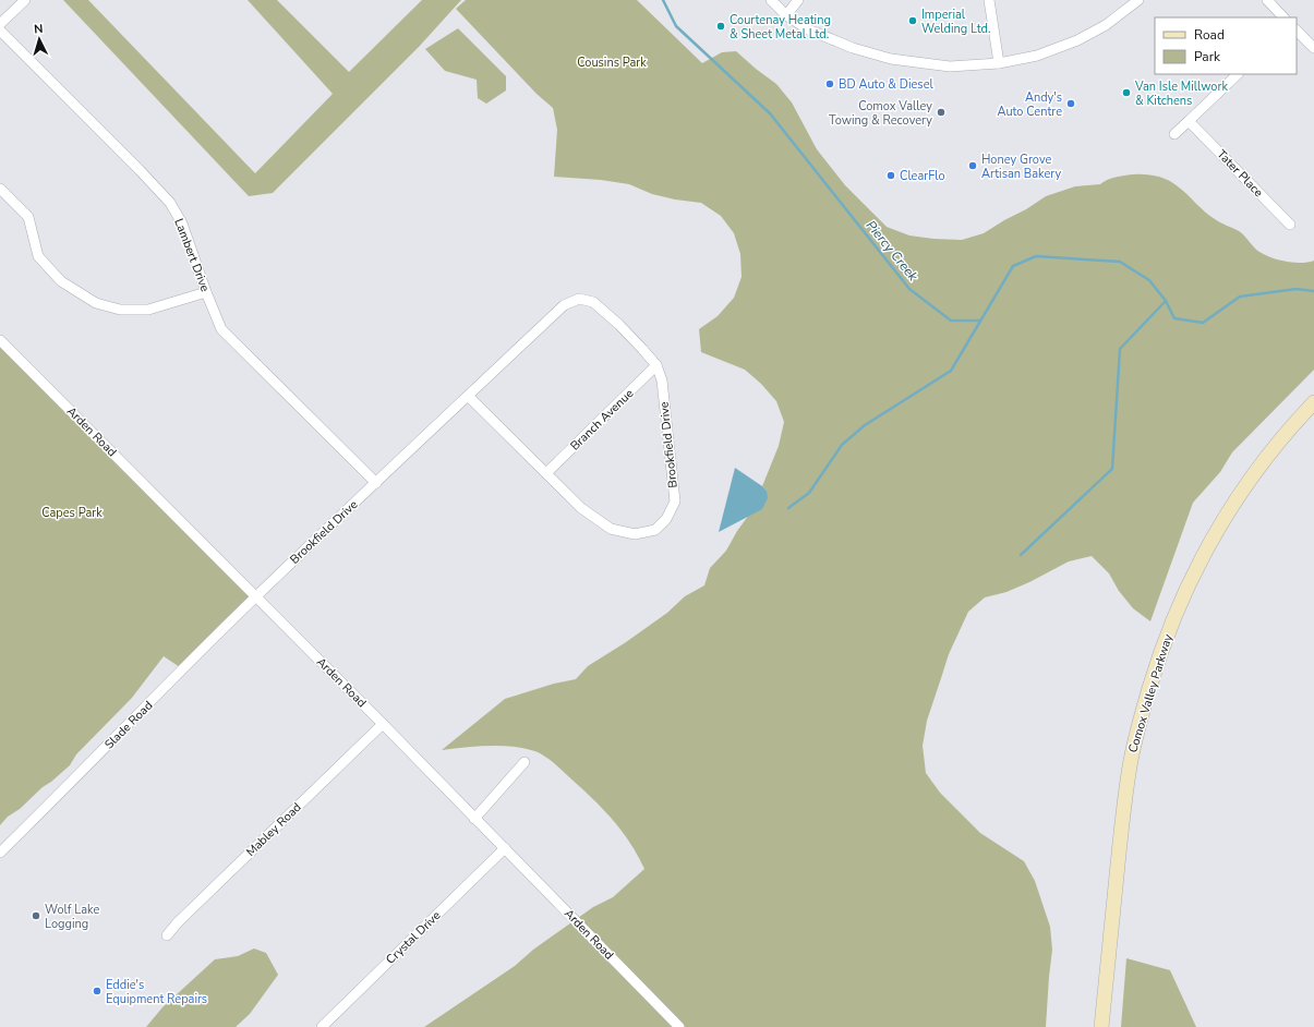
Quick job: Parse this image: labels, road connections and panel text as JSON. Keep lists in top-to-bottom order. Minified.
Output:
{"streets":{"main road":["Comox Valley Parkway"],"street":["Tater Place","Lambert Drive","Branch Avenue","Arden Road","Brookfield Drive","Slade Road","Mabley Road","Crystal Drive"]},"crossings":[["Lambert Drive","Brookfield Drive"],["Branch Avenue","Brookfield Drive"],["Arden Road","Brookfield Drive"],["Arden Road","Slade Road"],["Arden Road","Mabley Road"],["Arden Road","Crystal Drive"],["Brookfield Drive","Slade Road"]],"water":["Piercy Creek"],"parks":["Cousins Park","Capes Park"],"places":["Imperial Welding Ltd.","Courtenay Heating & Sheet Metal Ltd.","BD Auto & Diesel","Van Isle Millwork & Kitchens","Andy's Auto Centre","Comox Valley Towing & Recovery","Honey Grove Artisan Bakery","ClearFlo","Wolf Lake Logging","Eddie's Equipment Repairs"],"legend":["Road","Park"],"north":"top"}
